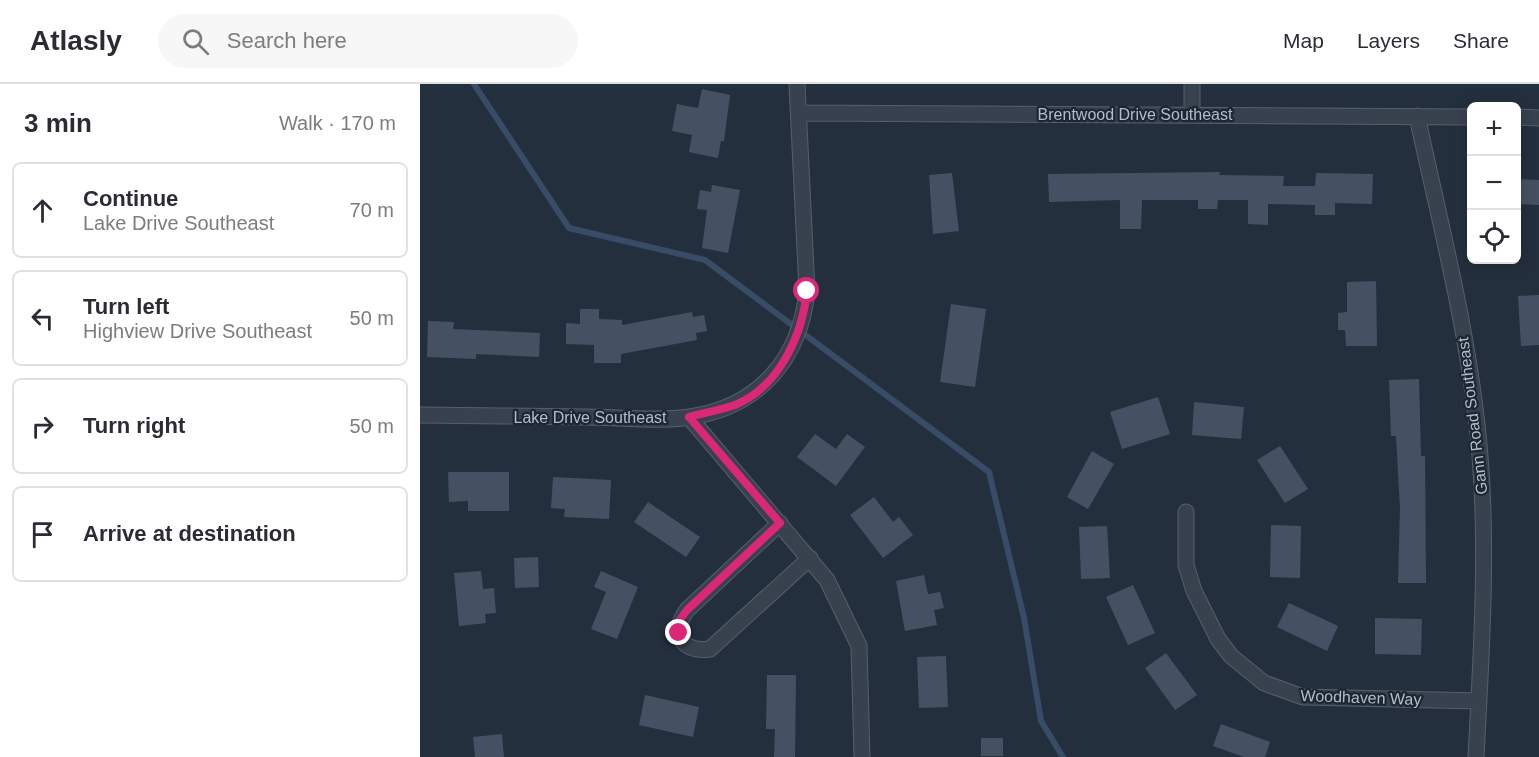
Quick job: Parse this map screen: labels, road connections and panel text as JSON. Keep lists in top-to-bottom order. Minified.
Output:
{"streets":{"street":["Brentwood Drive Southeast","Gann Road Southeast","Lake Drive Southeast","Woodhaven Way"]},"crossings":[["Brentwood Drive Southeast","Gann Road Southeast"],["Brentwood Drive Southeast","Lake Drive Southeast"],["Gann Road Southeast","Woodhaven Way"]],"page":{"header":"Atlasly","search":"Search here","nav":["Map","Layers","Share"],"heading":["3 min","Walk · 170 m"],"map_buttons":["+","−"],"list":[["Continue","Lake Drive Southeast","70 m"],["Turn left","Highview Drive Southeast","50 m"],["Turn right","50 m"],"Arrive at destination"]}}
